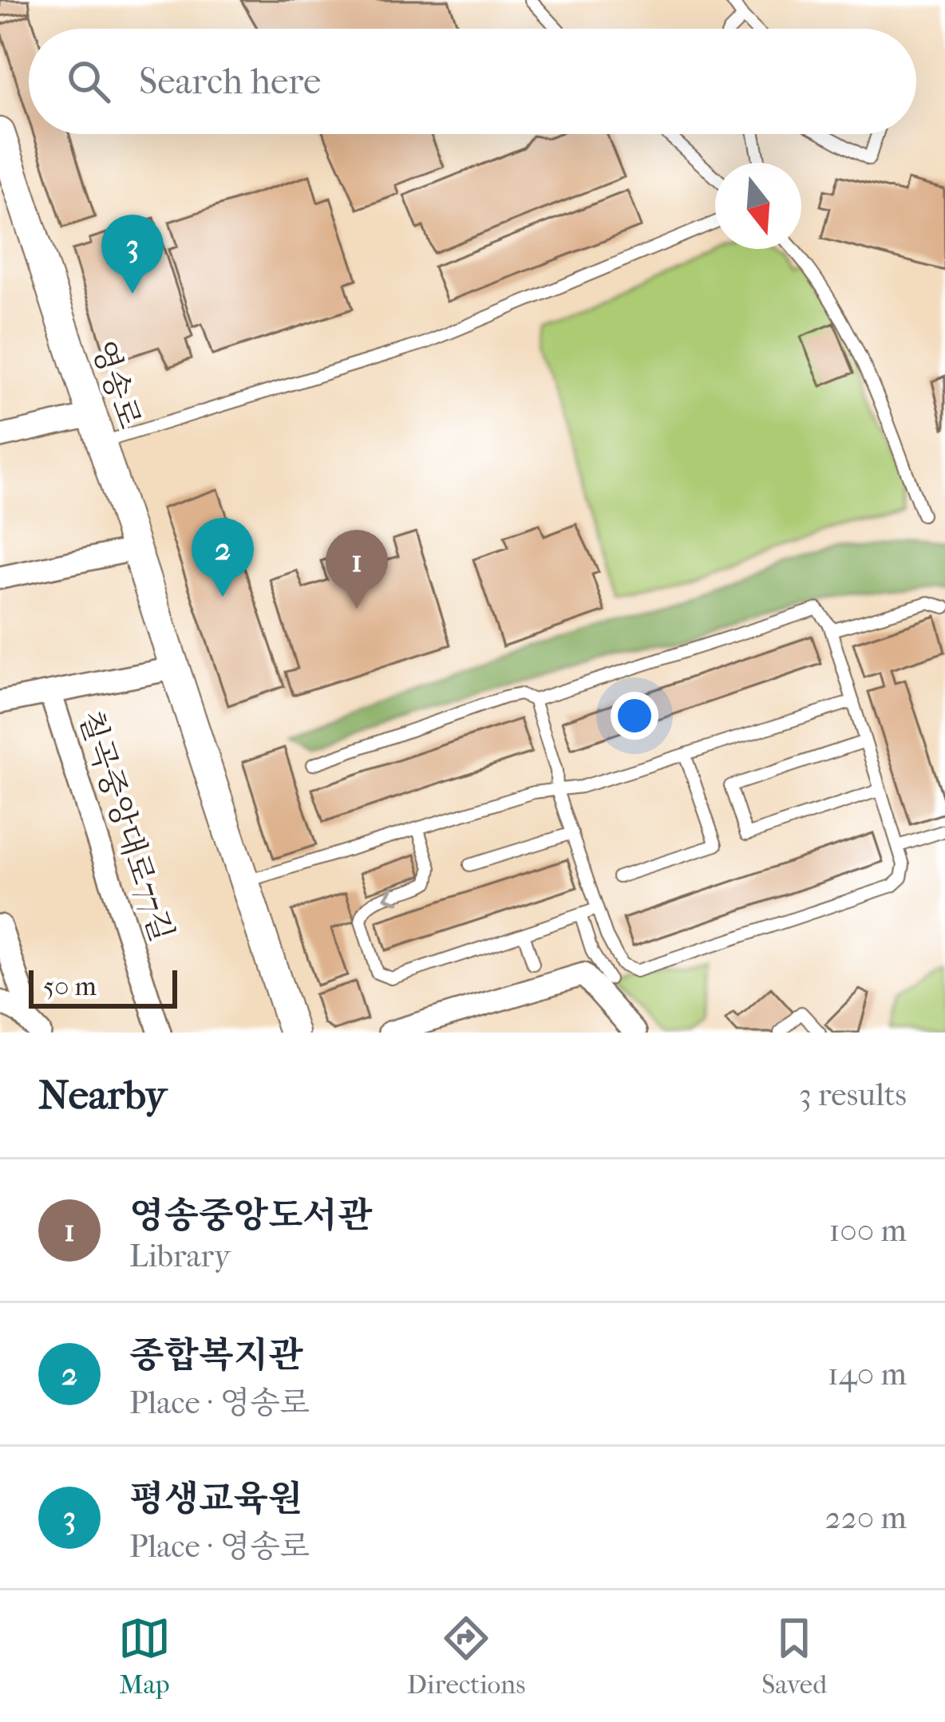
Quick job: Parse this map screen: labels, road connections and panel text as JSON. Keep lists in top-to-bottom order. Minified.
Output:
{"streets":{"main road":["영송로"],"street":["칠곡중앙대로77길"]},"scale_bar":"50 m","north":"bottom","page":{"search":"Search here","pins":["3","2","1"],"scale":"50 m","heading":["Nearby","3 results"],"list":[{"mark":"1","name":"영송중앙도서관","note":"Library","value":"100 m"},{"mark":"2","name":"종합복지관","note":"Place · 영송로","value":"140 m"},{"mark":"3","name":"평생교육원","note":"Place · 영송로","value":"220 m"}],"nav":["Map","Directions","Saved"]}}
